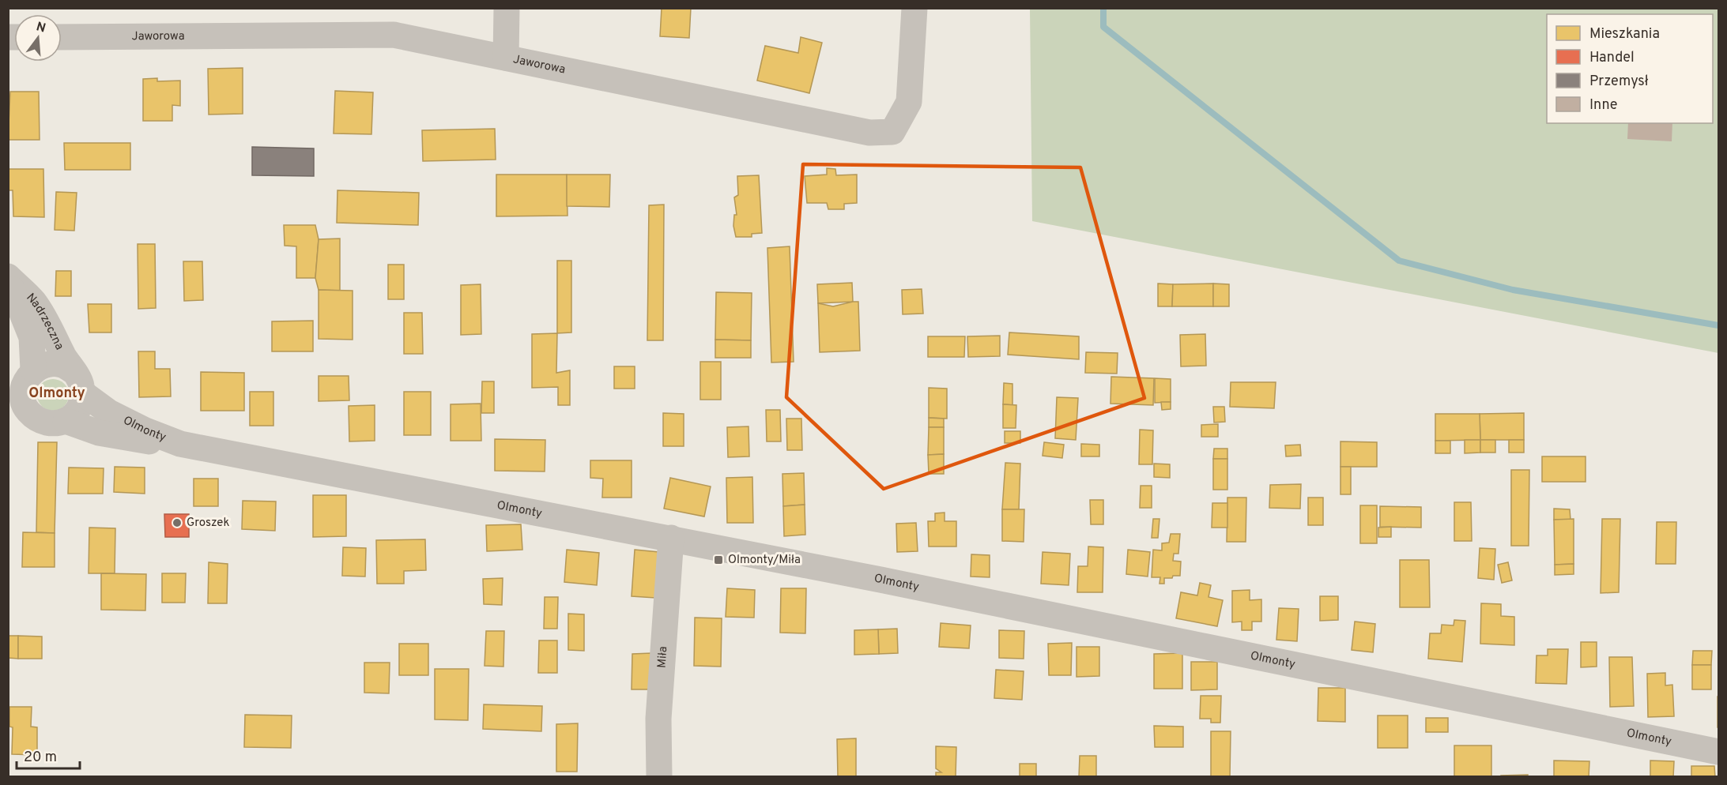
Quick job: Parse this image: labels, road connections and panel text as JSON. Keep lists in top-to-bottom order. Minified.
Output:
{"streets":{"street":["Jaworowa","Nadrzeczna","Olmonty","Miła"]},"crossings":[["Nadrzeczna","Olmonty"],["Olmonty","Miła"]],"districts":["Olmonty"],"places":{"other":["Groszek"],"transit":["Olmonty/Miła"]},"legend":["Mieszkania","Handel","Przemysł","Inne"],"scale_bar":"20 m","north":"top"}
